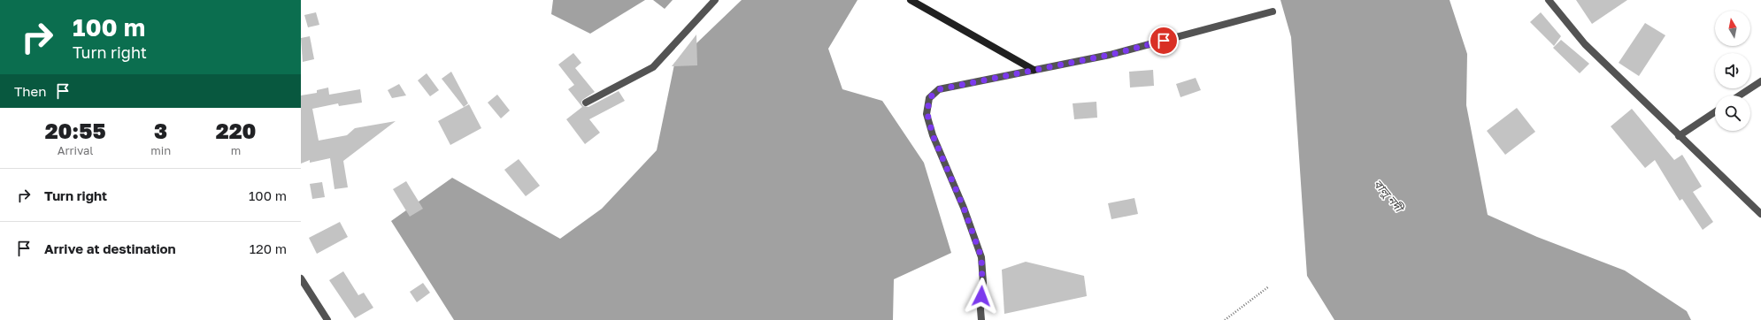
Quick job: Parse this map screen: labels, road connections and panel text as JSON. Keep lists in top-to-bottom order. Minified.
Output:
{"water":["বালু নদী"],"north":"top","page":{"turn":["100 m","Turn right"],"then":"Then","eta":["20:55","Arrival","3","min","220","m"],"list":[{"name":"Turn right","value":"100 m"},{"name":"Arrive at destination","value":"120 m"}]}}
